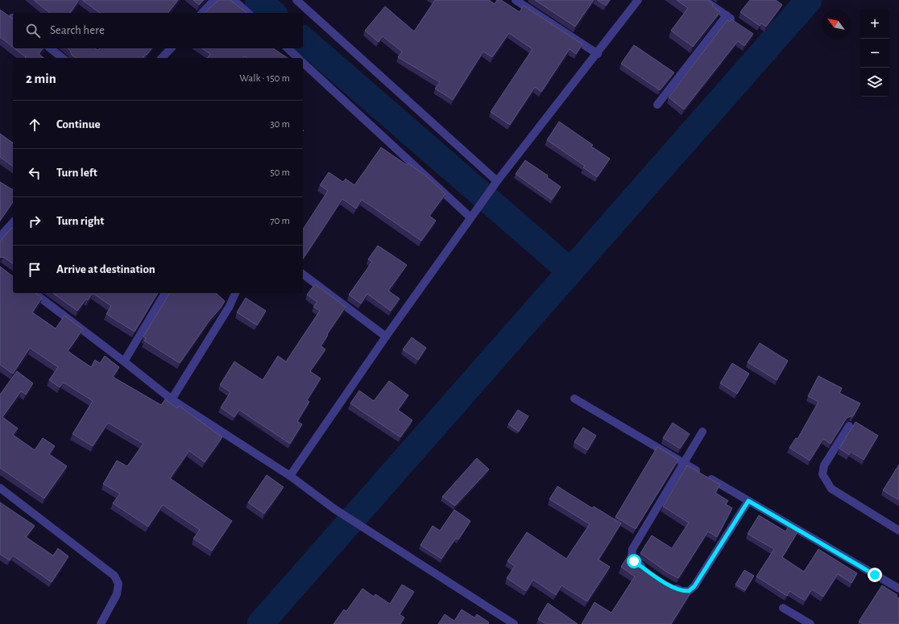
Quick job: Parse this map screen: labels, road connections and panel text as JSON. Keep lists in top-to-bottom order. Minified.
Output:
{"north":"top left","page":{"map_buttons":["+","−"],"search":"Search here","heading":["2 min","Walk · 150 m"],"list":[["Continue","30 m"],["Turn left","50 m"],["Turn right","70 m"],"Arrive at destination"]}}
